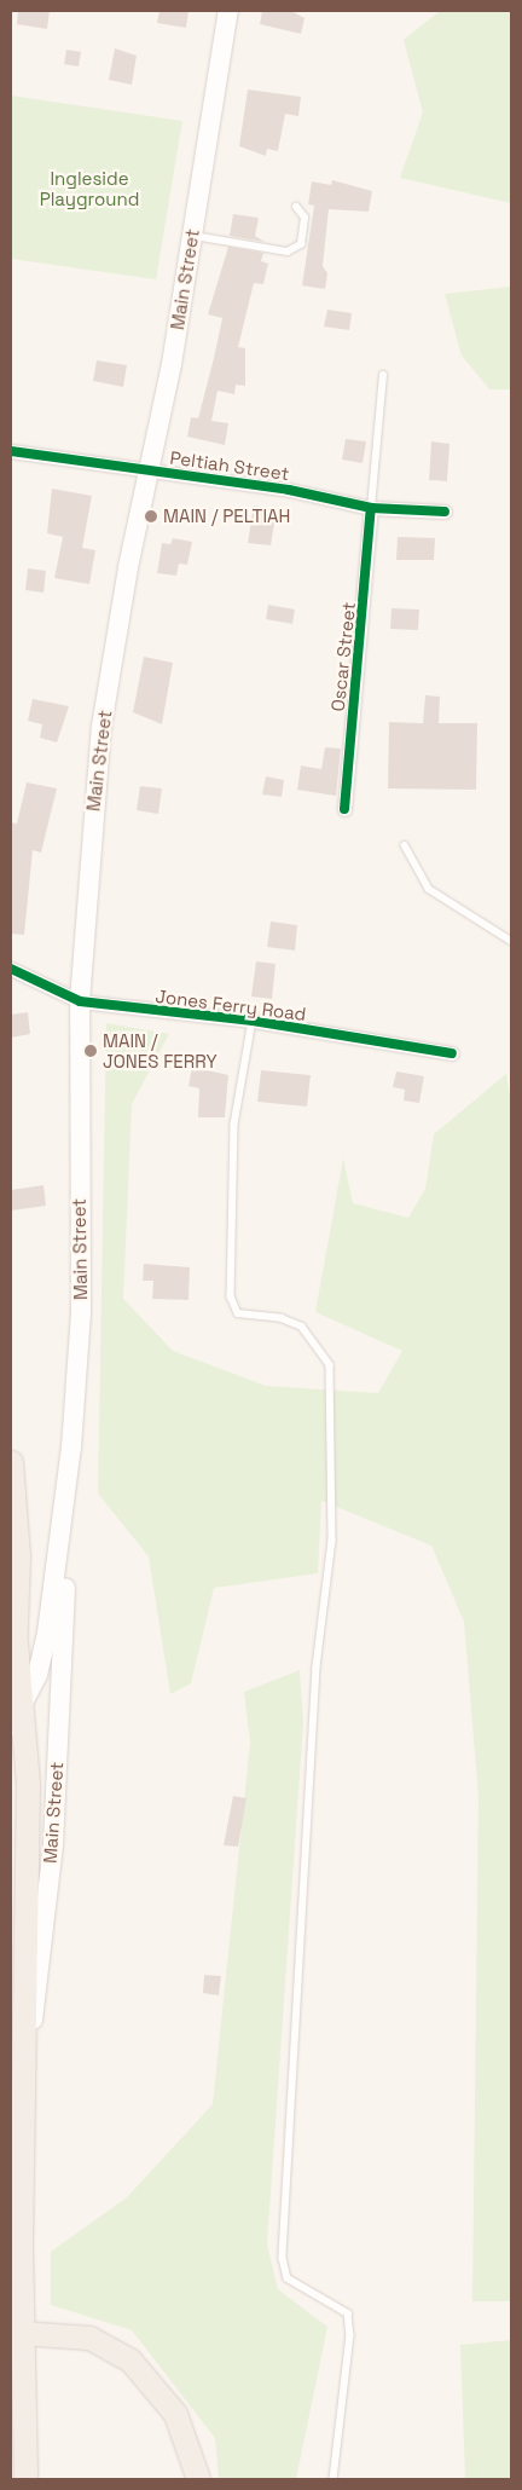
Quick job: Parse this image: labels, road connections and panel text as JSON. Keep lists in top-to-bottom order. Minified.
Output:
{"streets":{"main road":["Main Street"],"street":["Peltiah Street","Oscar Street","Jones Ferry Road"]},"crossings":[["Main Street","Peltiah Street"],["Main Street","Jones Ferry Road"],["Peltiah Street","Oscar Street"]],"parks":["Ingleside Playground"],"places":["MAIN / PELTIAH","MAIN / JONES FERRY"]}
